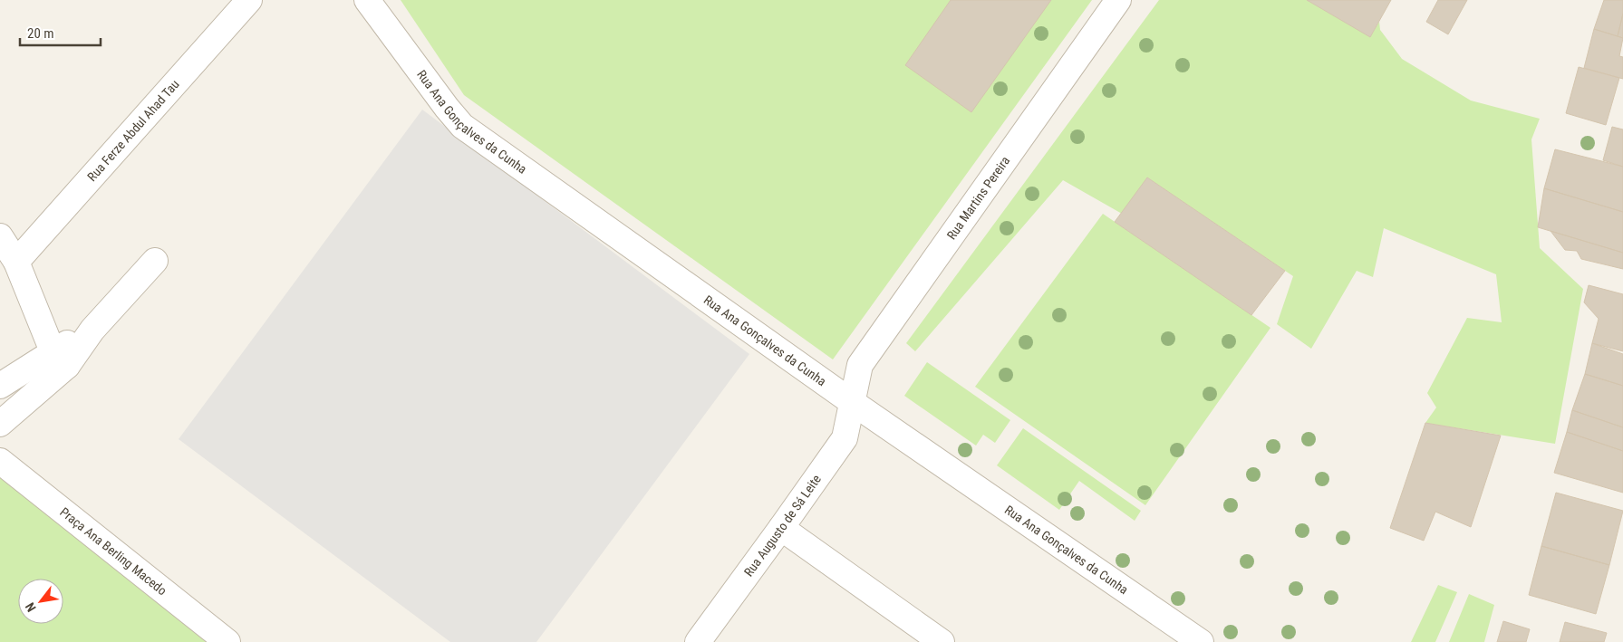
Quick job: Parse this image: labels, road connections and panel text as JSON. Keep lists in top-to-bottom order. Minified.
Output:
{"streets":{"street":["Rua Ana Gonçalves da Cunha","Rua Ferze Abdul Ahad Tau","Rua Martins Pereira","Rua Augusto de Sá Leite","Praça Ana Berling Macedo"]},"crossings":[["Rua Ana Gonçalves da Cunha","Rua Martins Pereira"],["Rua Ana Gonçalves da Cunha","Rua Augusto de Sá Leite"],["Rua Martins Pereira","Rua Augusto de Sá Leite"]],"scale_bar":"20 m","north":"bottom left"}
